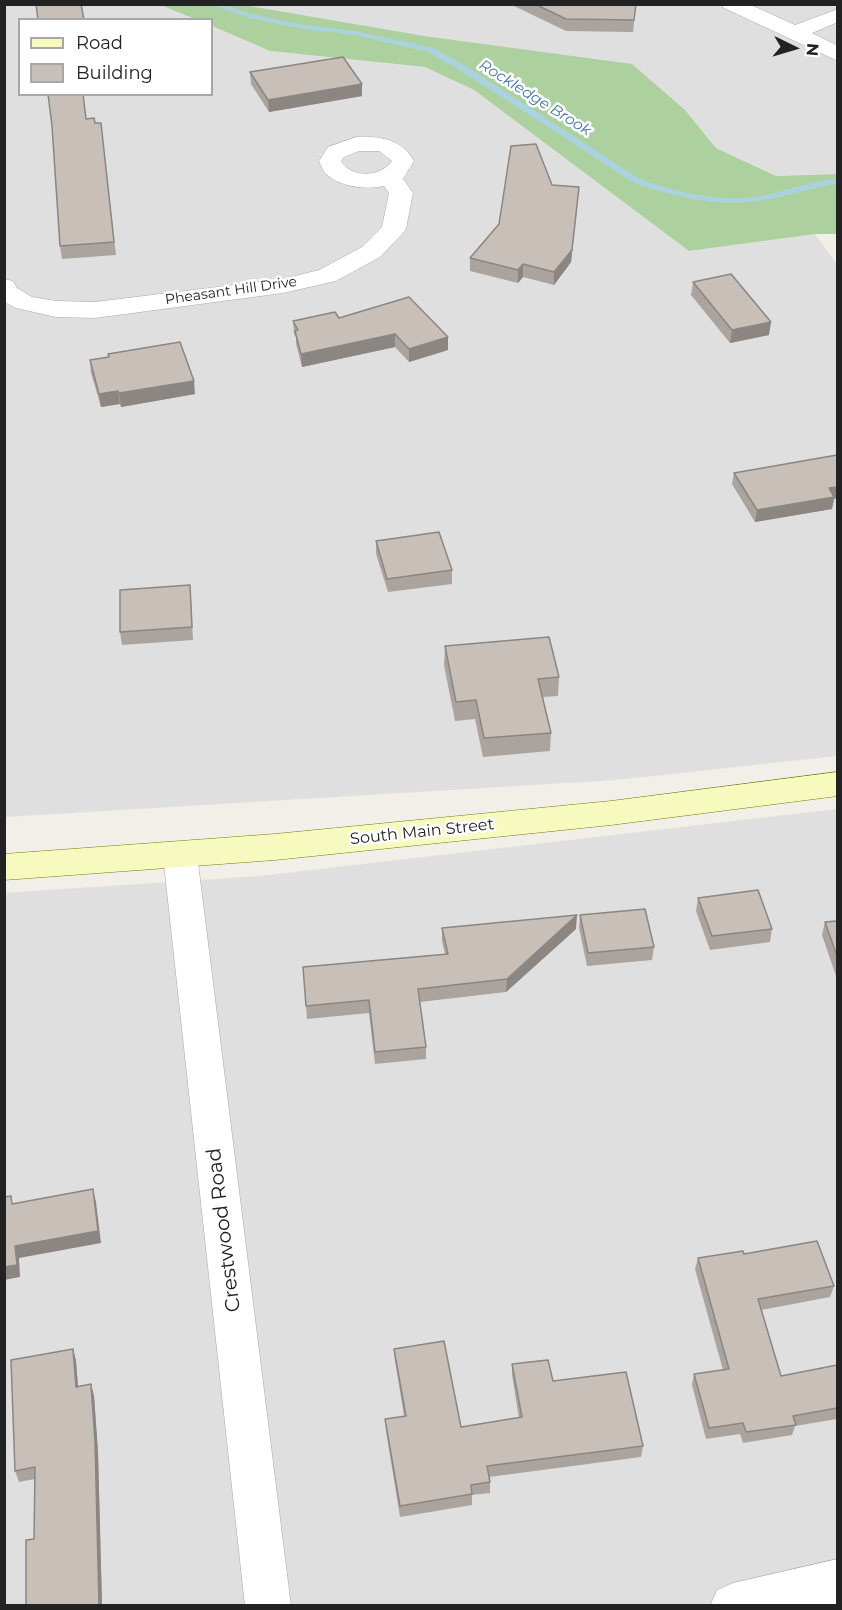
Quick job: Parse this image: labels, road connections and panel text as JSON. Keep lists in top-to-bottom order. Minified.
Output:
{"streets":{"main road":["South Main Street"],"street":["Pheasant Hill Drive","Crestwood Road"]},"crossings":[["South Main Street","Crestwood Road"]],"water":["Rockledge Brook"],"legend":["Road","Building"],"north":"right"}
